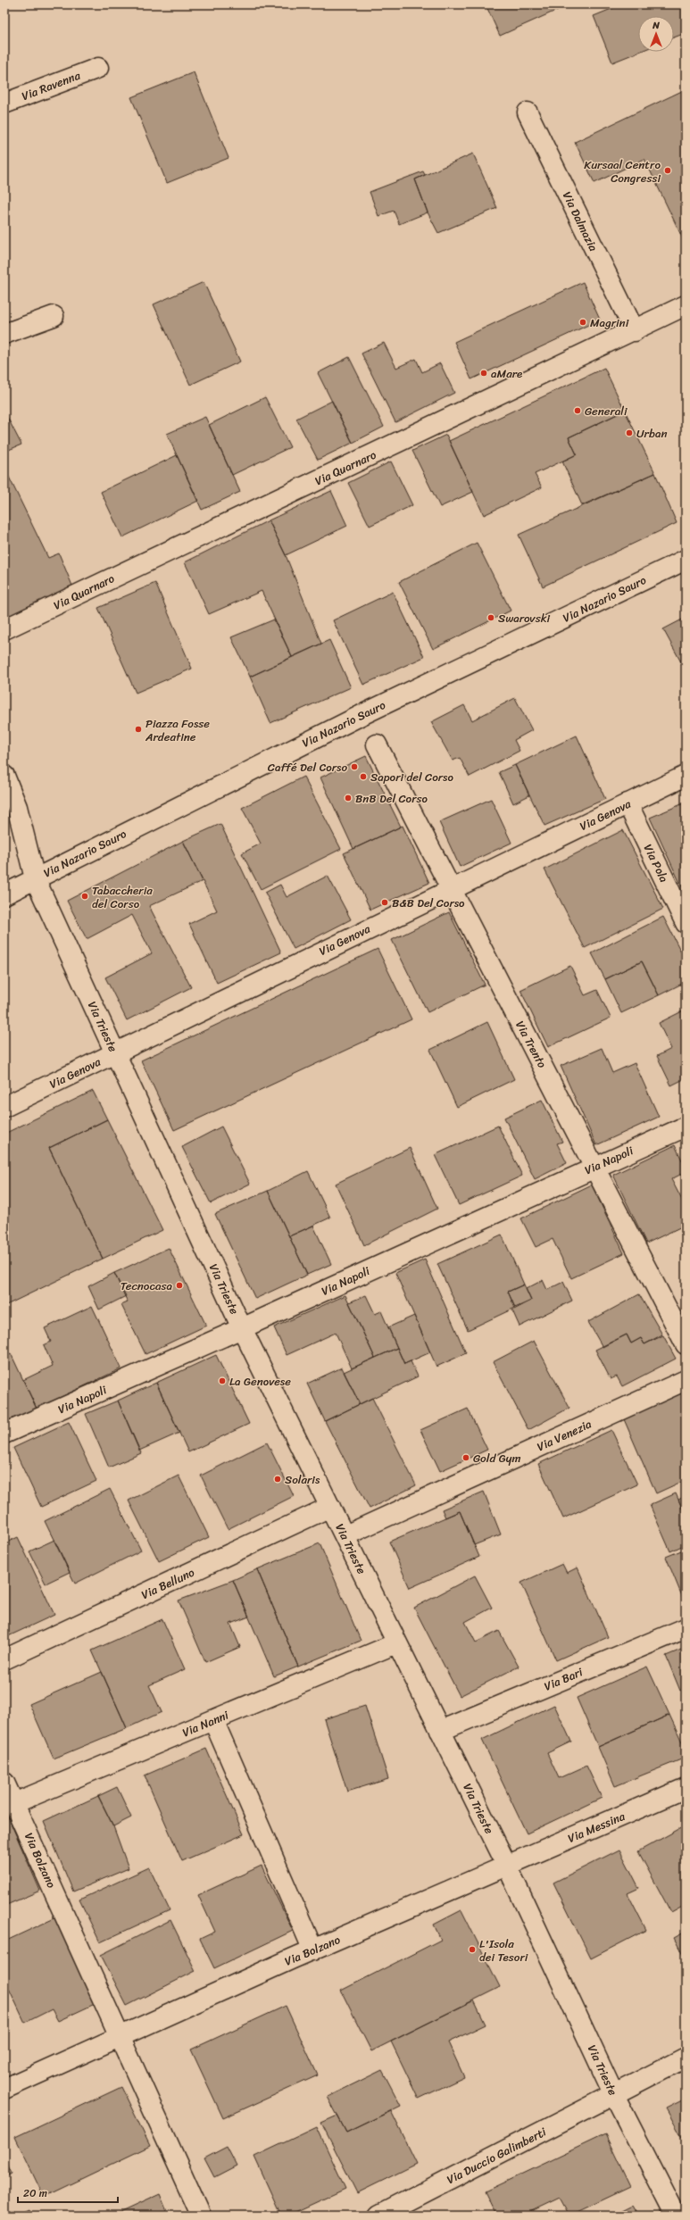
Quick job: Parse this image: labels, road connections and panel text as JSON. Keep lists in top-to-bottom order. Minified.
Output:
{"streets":{"street":["Via Ravenna","Via Dalmazia","Via Quarnaro","Via Nazario Sauro","Via Genova","Via Pola","Via Trieste","Via Trento","Via Napoli","Via Venezia","Via Belluno","Via Bari","Via Nanni","Via Messina","Via Bolzano","Via Duccio Galimberti"]},"crossings":[["Via Dalmazia","Via Quarnaro"],["Via Nazario Sauro","Via Trieste"],["Via Genova","Via Pola"],["Via Genova","Via Trieste"],["Via Genova","Via Trento"],["Via Trieste","Via Napoli"],["Via Trieste","Via Venezia"],["Via Trieste","Via Belluno"],["Via Trieste","Via Bari"],["Via Trieste","Via Nanni"],["Via Trieste","Via Messina"],["Via Trieste","Via Bolzano"],["Via Trieste","Via Duccio Galimberti"],["Via Trento","Via Napoli"],["Via Nanni","Via Bolzano"],["Via Messina","Via Bolzano"]],"places":["Kursaal Centro Congressi","Magrini","aMare","Generali","Urban","Swarovski","Piazza Fosse Ardeatine","Caffé Del Corso","Sapori del Corso","BnB Del Corso","Tabaccheria del Corso","B&B Del Corso","Tecnocasa","La Genovese","Gold Gym","Solaris","L'Isola dei Tesori"],"scale_bar":"20 m","north":"top"}
